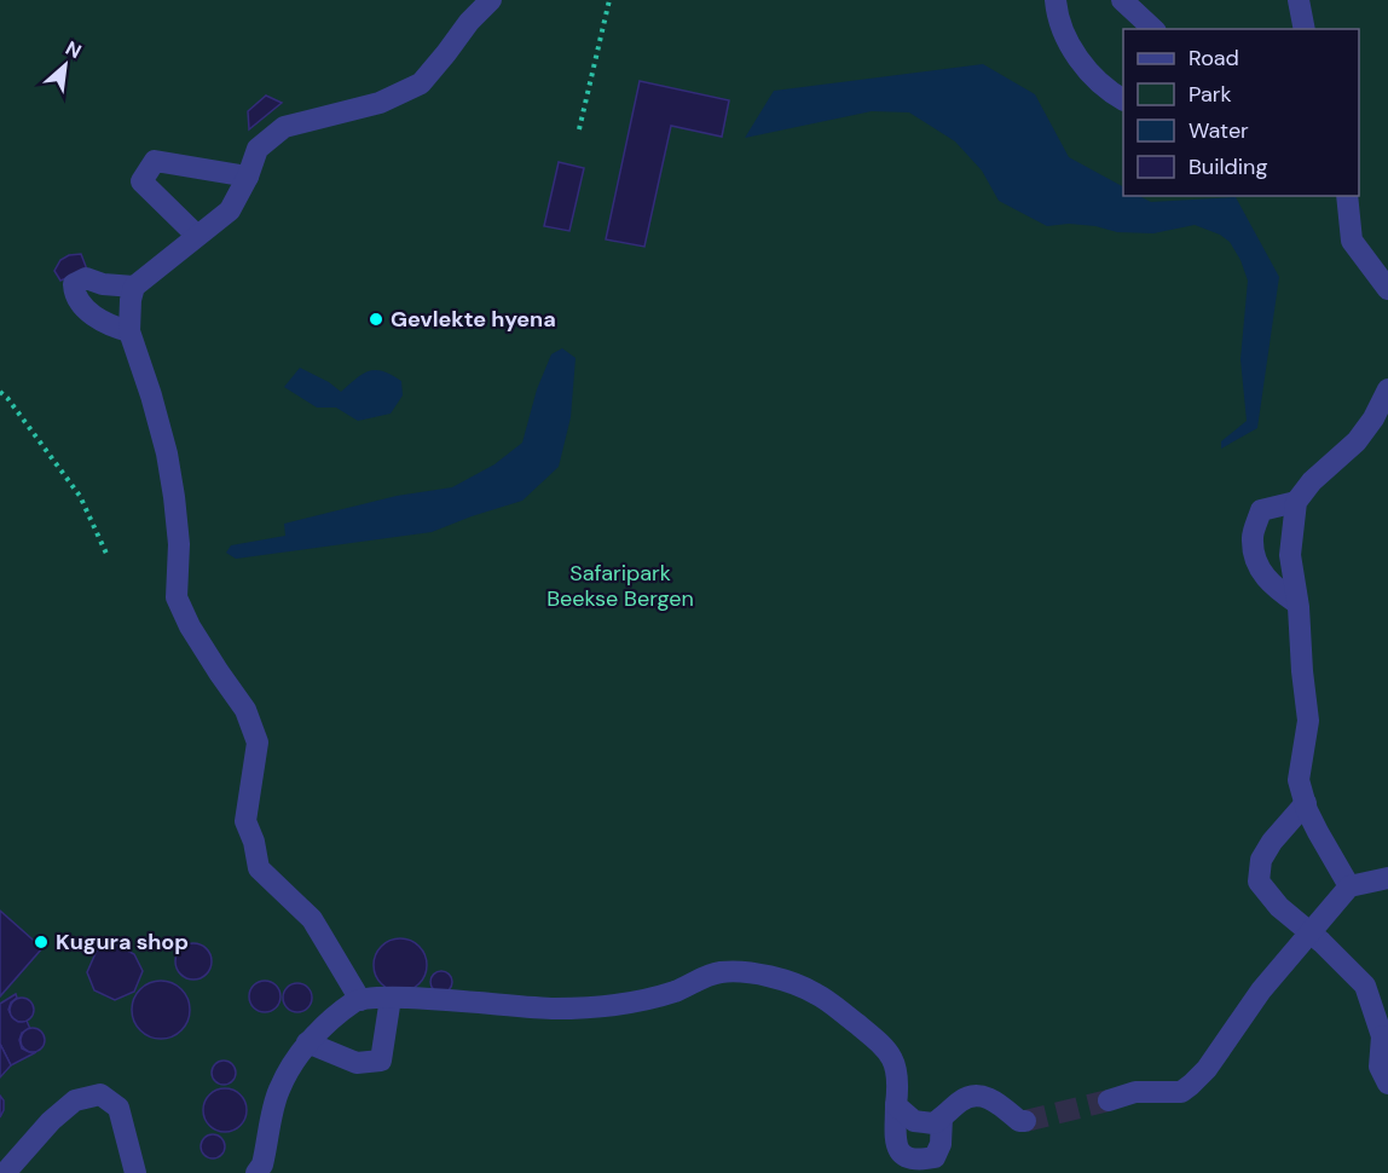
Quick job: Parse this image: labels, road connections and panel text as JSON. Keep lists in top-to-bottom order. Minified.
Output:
{"parks":["Safaripark Beekse Bergen"],"places":["Gevlekte hyena","Kugura shop"],"legend":["Road","Park","Water","Building"],"north":"top right"}
